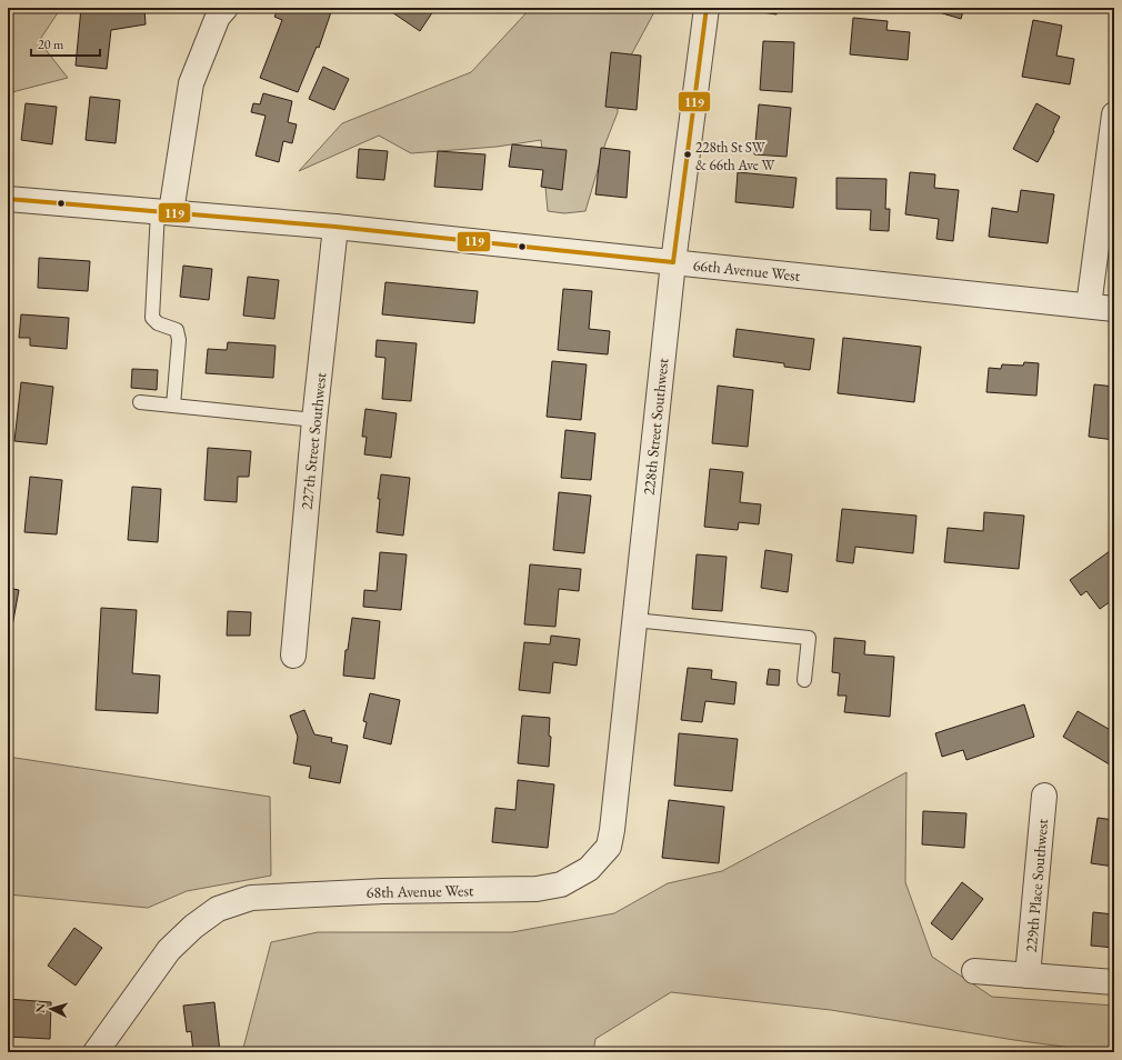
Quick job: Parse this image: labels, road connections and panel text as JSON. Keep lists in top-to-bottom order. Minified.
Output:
{"streets":{"street":["66th Avenue West","228th Street Southwest","227th Street Southwest","229th Place Southwest","68th Avenue West"]},"crossings":[["66th Avenue West","228th Street Southwest"],["66th Avenue West","227th Street Southwest"],["228th Street Southwest","68th Avenue West"]],"places":["228th St SW & 66th Ave W"],"lines":["transit line 119"],"scale_bar":"20 m","north":"left"}
